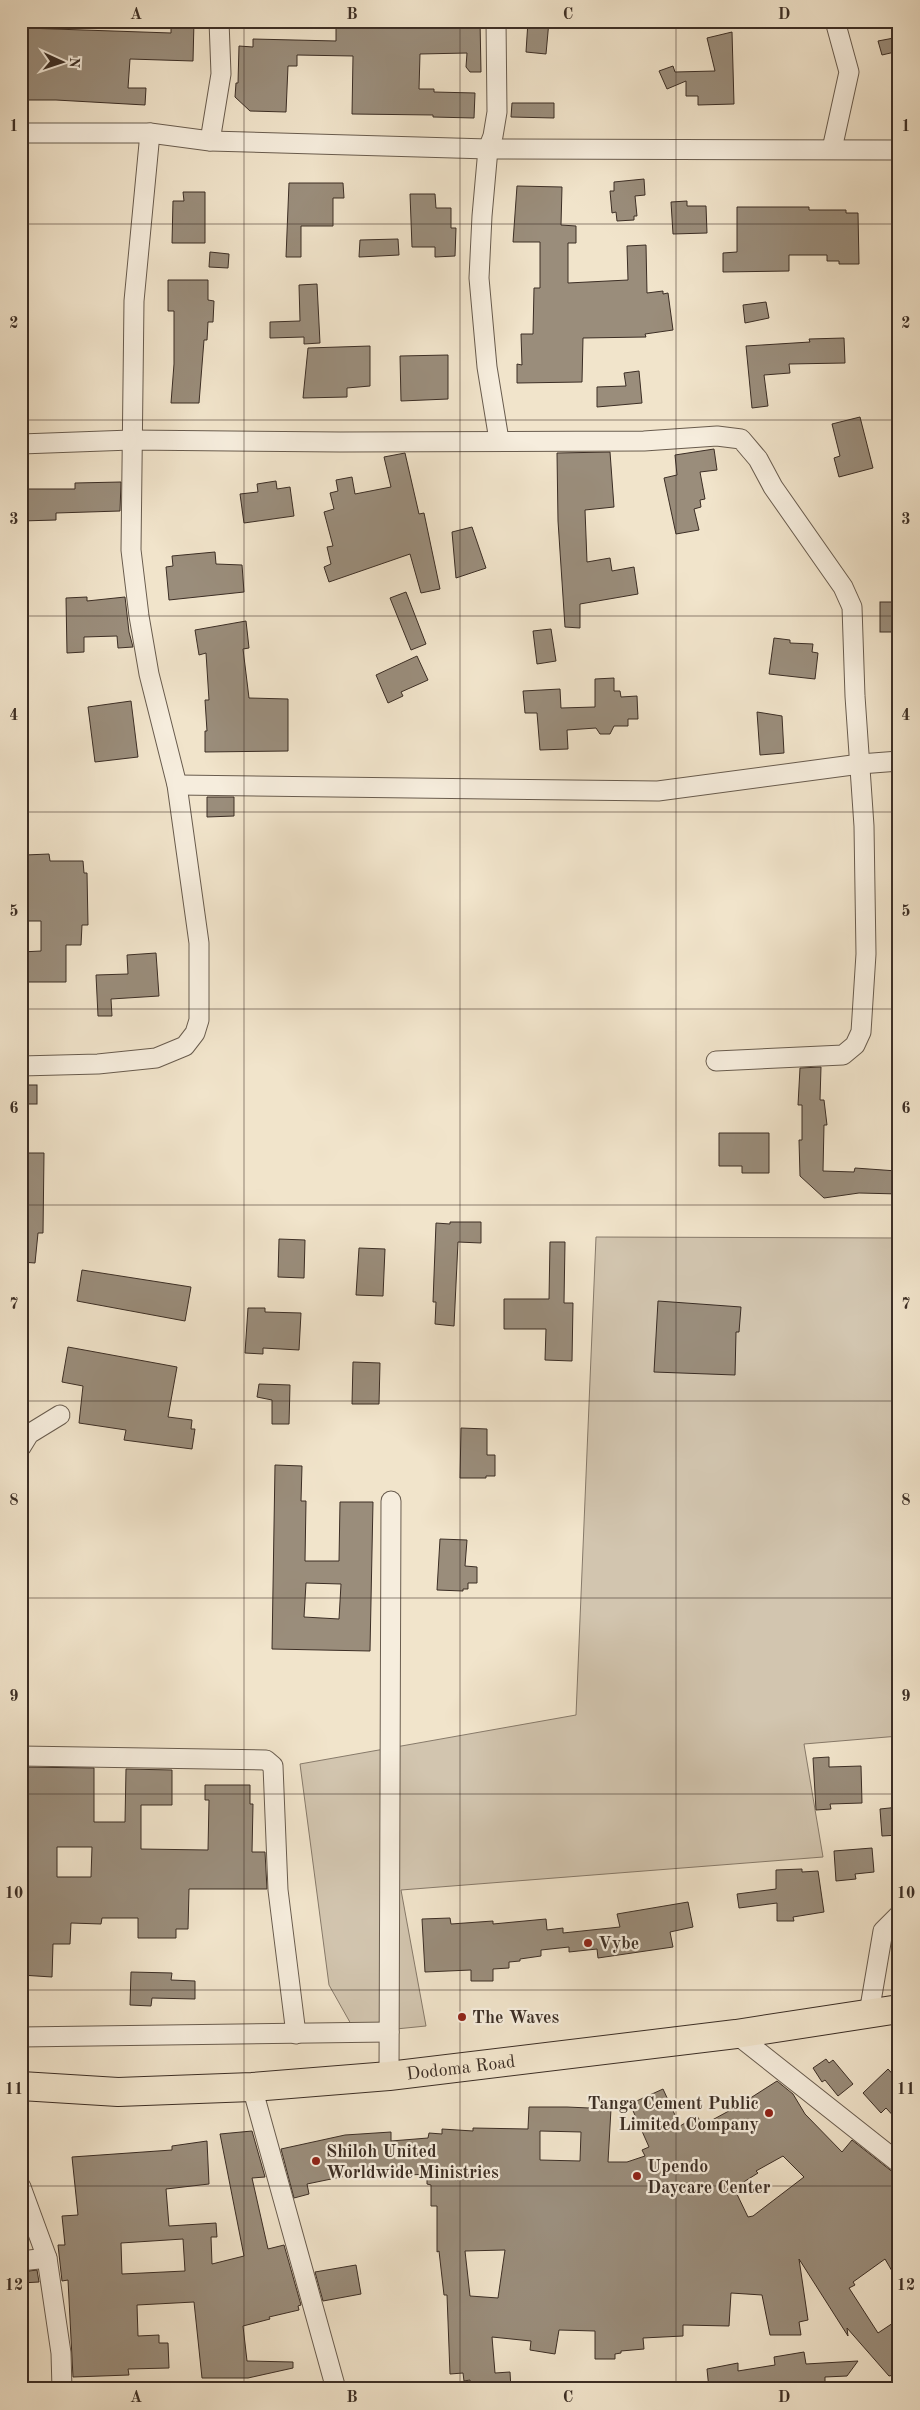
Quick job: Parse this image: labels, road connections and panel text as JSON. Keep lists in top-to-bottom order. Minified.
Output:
{"streets":{"highway":["Dodoma Road"]},"places":["Vybe","The Waves","Tanga Cement Public Limited Company","Shiloh United Worldwide Ministries","Upendo Daycare Center"],"north":"right","grid":{"columns":["A","B","C","D"],"rows":["1","2","3","4","5","6","7","8","9","10","11","12"]}}
